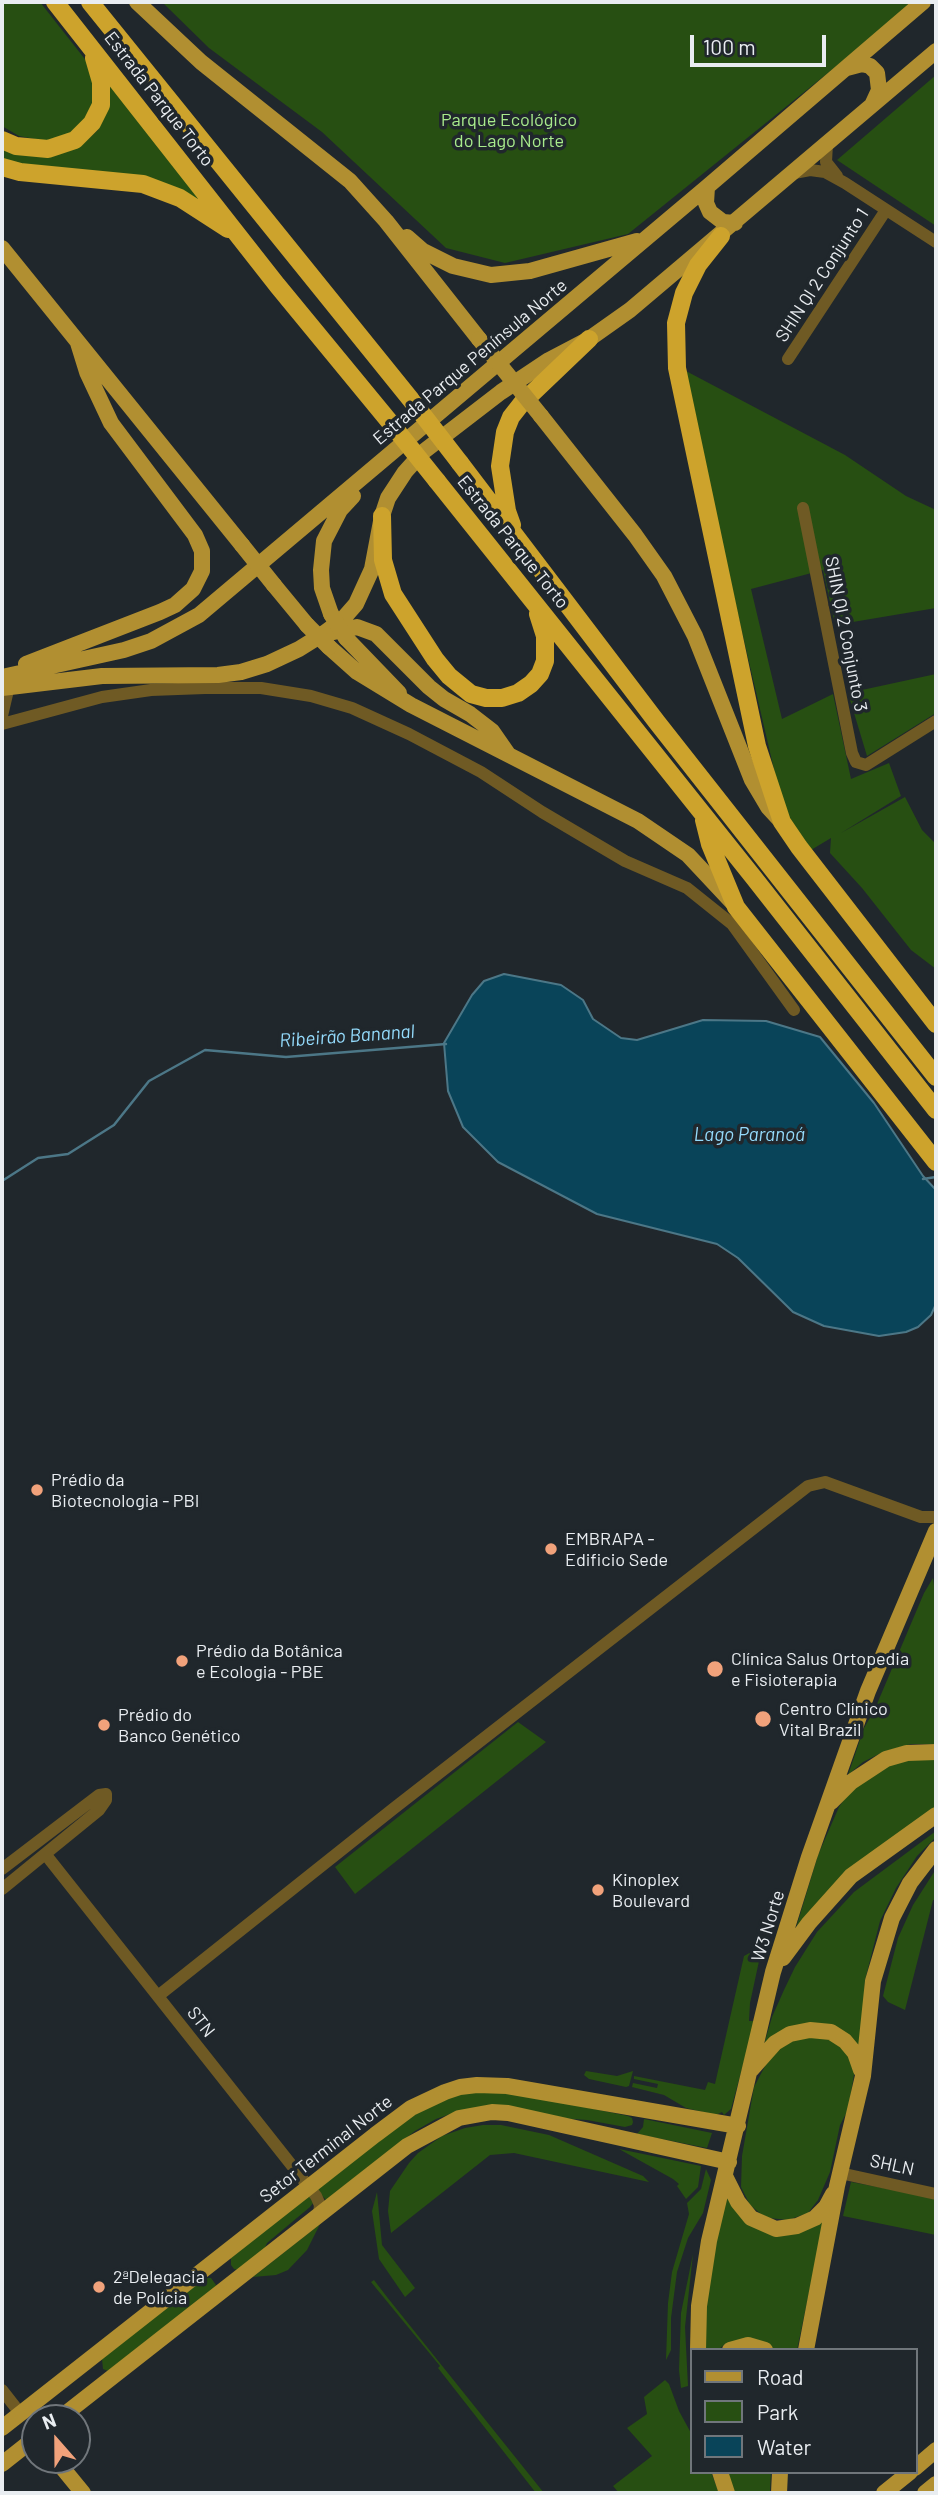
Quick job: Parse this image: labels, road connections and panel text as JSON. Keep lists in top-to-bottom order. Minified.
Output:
{"streets":{"highway":["Estrada Parque Torto"],"main road":["Estrada Parque Península Norte","W3 Norte","Setor Terminal Norte"],"street":["SHIN QI 2 Conjunto 1","SHIN QI 2 Conjunto 3","STN","SHLN"]},"crossings":[["W3 Norte","Setor Terminal Norte"],["W3 Norte","SHLN"],["STN","Setor Terminal Norte"],["Setor Terminal Norte","SHLN"]],"water":["Ribeirão Bananal","Lago Paranoá"],"parks":["Parque Ecológico do Lago Norte"],"places":["Prédio da Biotecnologia - PBI","EMBRAPA - Edificio Sede","Prédio da Botânica e Ecologia - PBE","Clínica Salus Ortopedia e Fisioterapia","Centro Clínico Vital Brazil","Prédio do Banco Genético","Kinoplex Boulevard","2ªDelegacia de Polícia"],"legend":["Road","Park","Water"],"scale_bar":"100 m","north":"top"}
